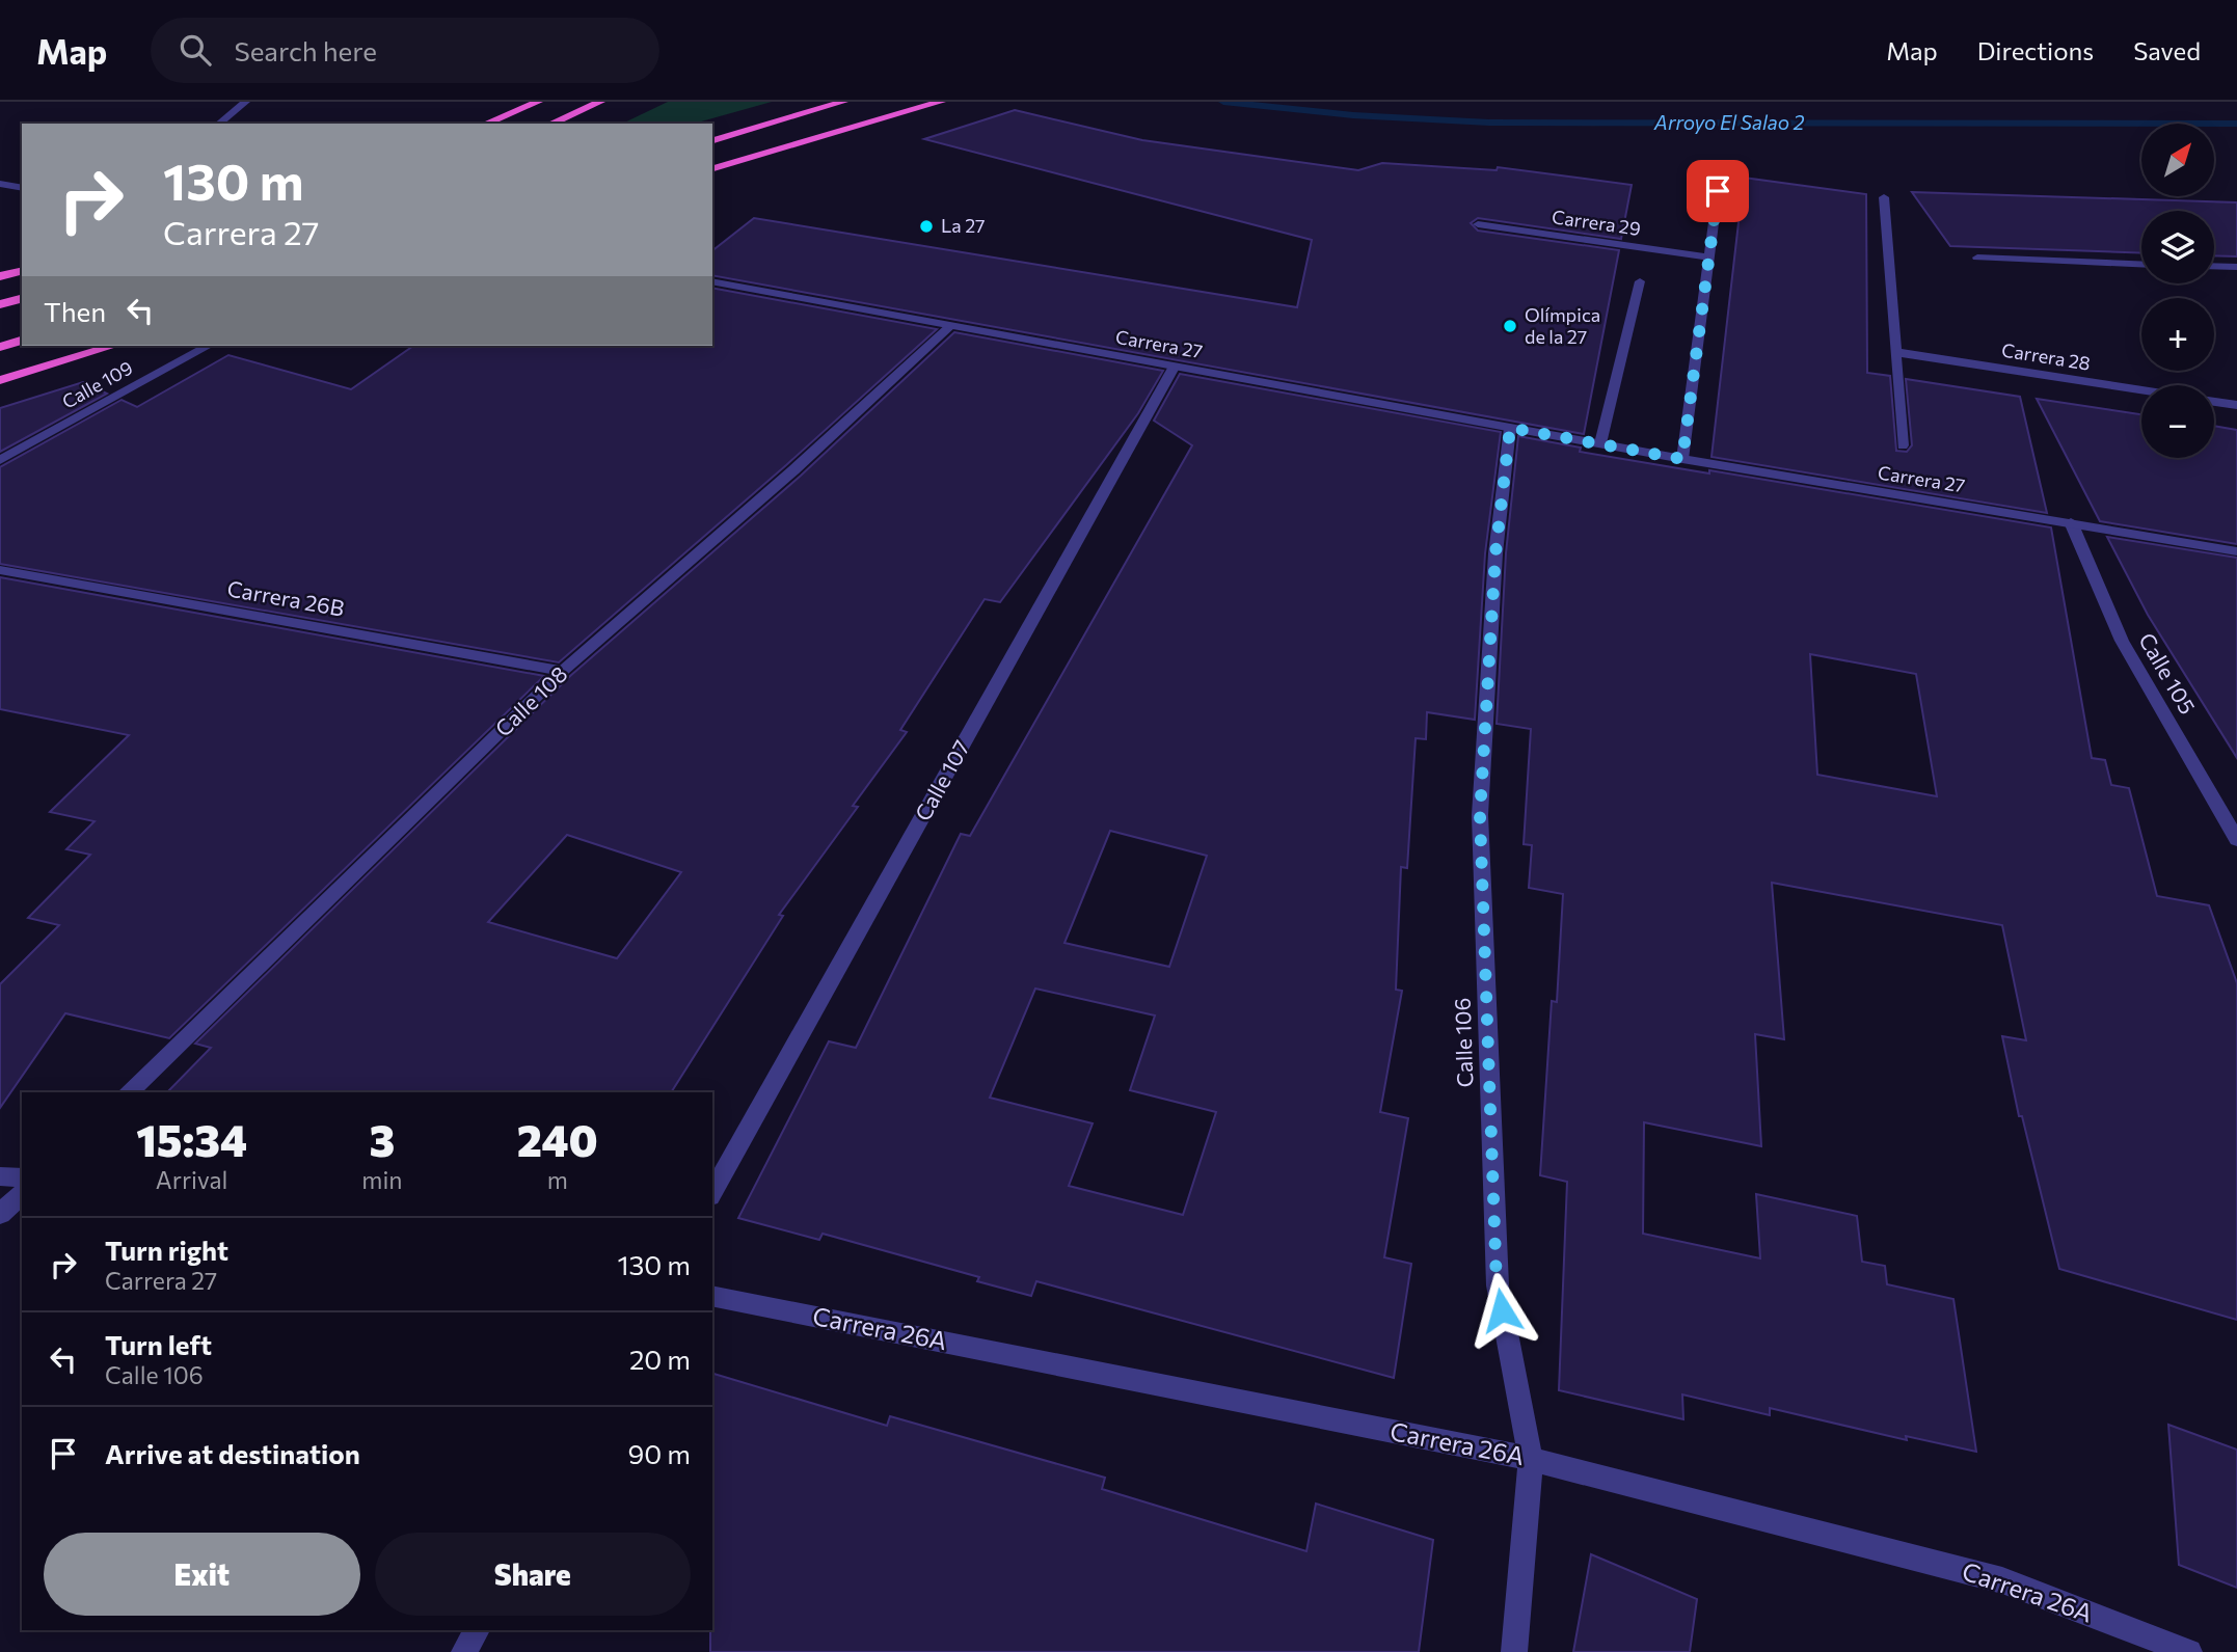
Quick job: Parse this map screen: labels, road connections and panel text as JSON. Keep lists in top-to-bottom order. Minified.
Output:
{"streets":{"street":["Carrera 29","Carrera 27","Carrera 28","Calle 109","Carrera 26B","Calle 105","Calle 108","Calle 107","Calle 106","Carrera 26A"]},"crossings":[["Carrera 27","Calle 105"],["Carrera 27","Calle 108"],["Carrera 27","Calle 107"],["Carrera 27","Calle 106"],["Carrera 26B","Calle 108"],["Calle 106","Carrera 26A"]],"water":["Arroyo El Salao 2"],"places":["La 27","Olímpica de la 27"],"north":"top right","page":{"header":"Map","search":"Search here","nav":["Map","Directions","Saved"],"map_buttons":["+","−"],"turn":["130 m","Carrera 27"],"then":"Then","eta":["15:34","Arrival","3","min","240","m"],"list":[{"name":"Turn right","note":"Carrera 27","value":"130 m"},{"name":"Turn left","note":"Calle 106","value":"20 m"},{"name":"Arrive at destination","value":"90 m"}],"buttons":["Exit","Share"]}}
